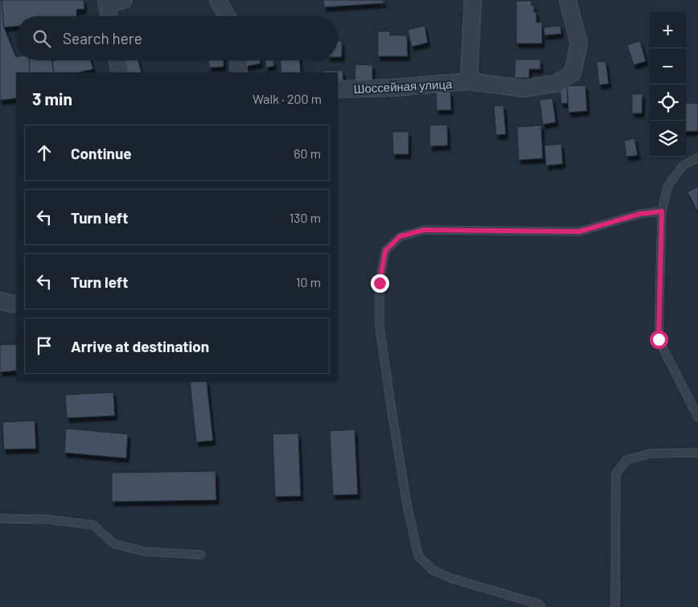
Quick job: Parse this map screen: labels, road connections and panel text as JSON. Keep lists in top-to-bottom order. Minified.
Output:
{"streets":{"street":["Шоссейная улица"]},"page":{"map_buttons":["+","−"],"search":"Search here","heading":["3 min","Walk · 200 m"],"list":[["Continue","60 m"],["Turn left","130 m"],["Turn left","10 m"],"Arrive at destination"]}}
